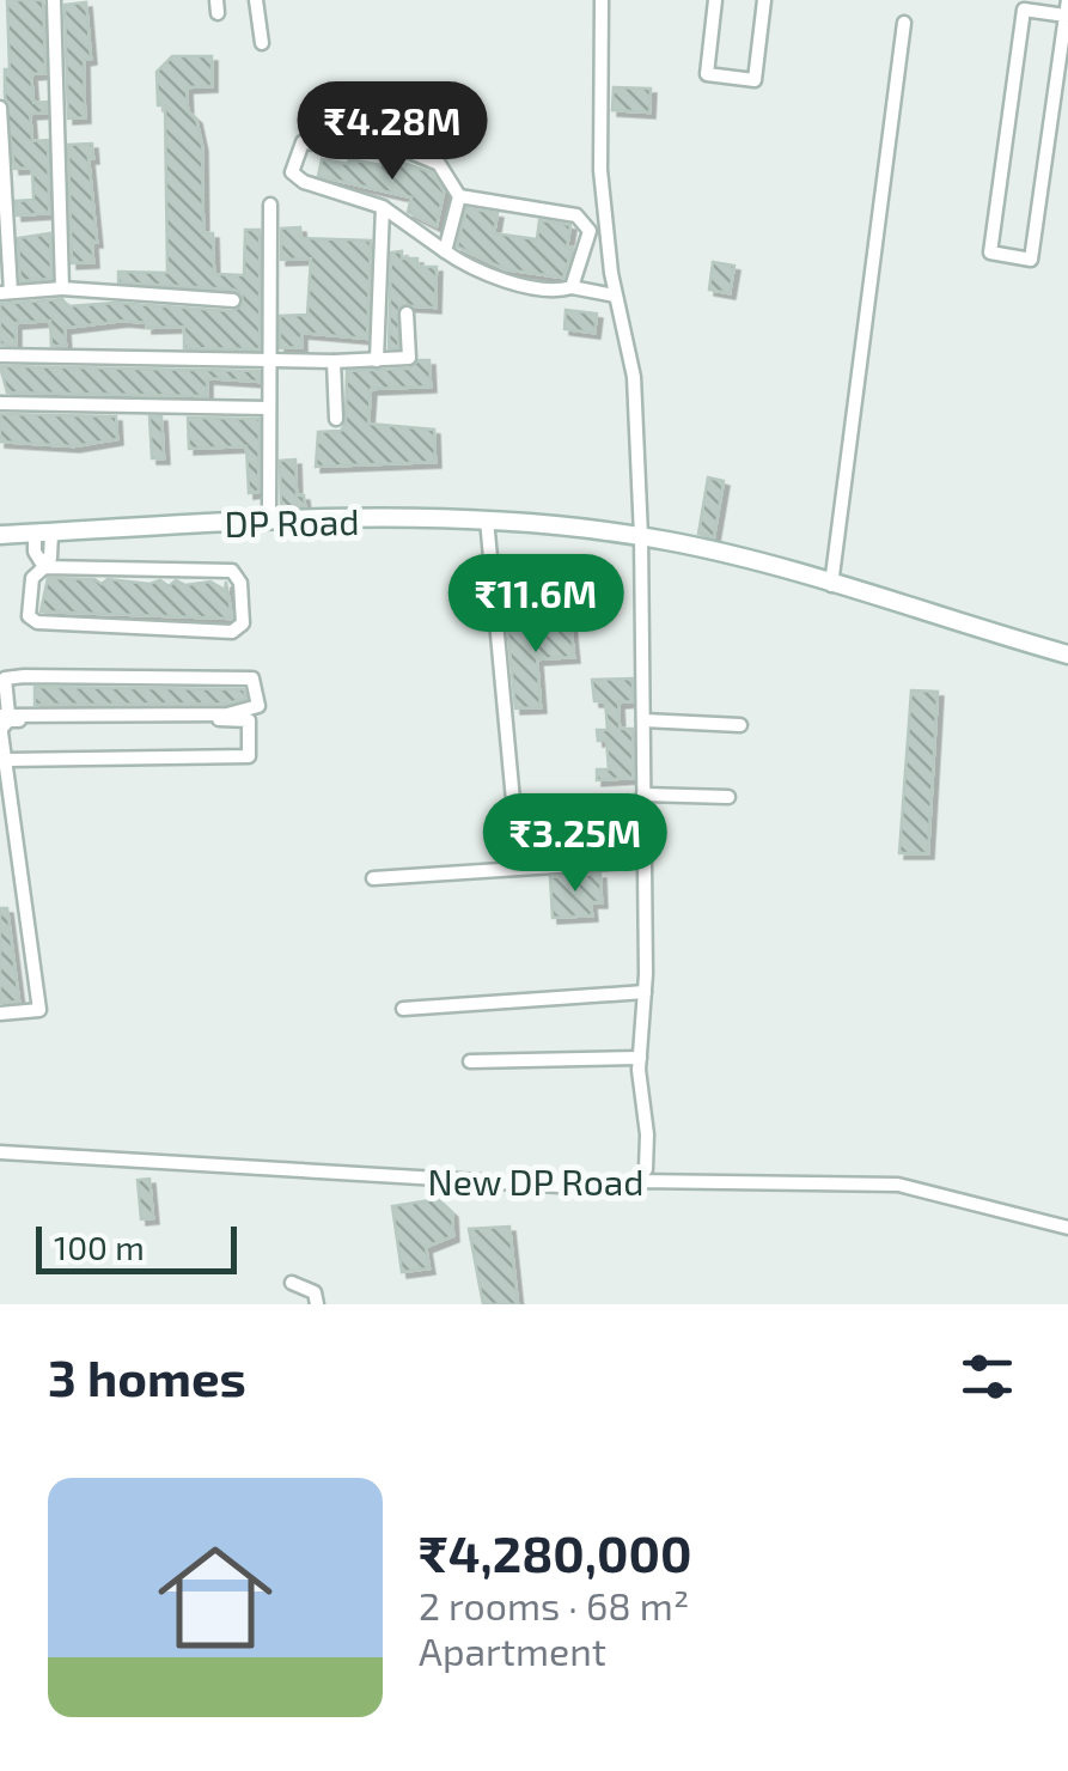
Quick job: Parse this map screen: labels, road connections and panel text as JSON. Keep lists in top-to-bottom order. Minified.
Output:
{"streets":{"street":["DP Road","New DP Road"]},"scale_bar":"100 m","page":{"price":["₹4.28M","₹11.6M","₹3.25M"],"scale":"100 m","heading":"3 homes","list":[{"name":"₹4,280,000","note":"2 rooms · 68 m² · Apartment"}]}}
